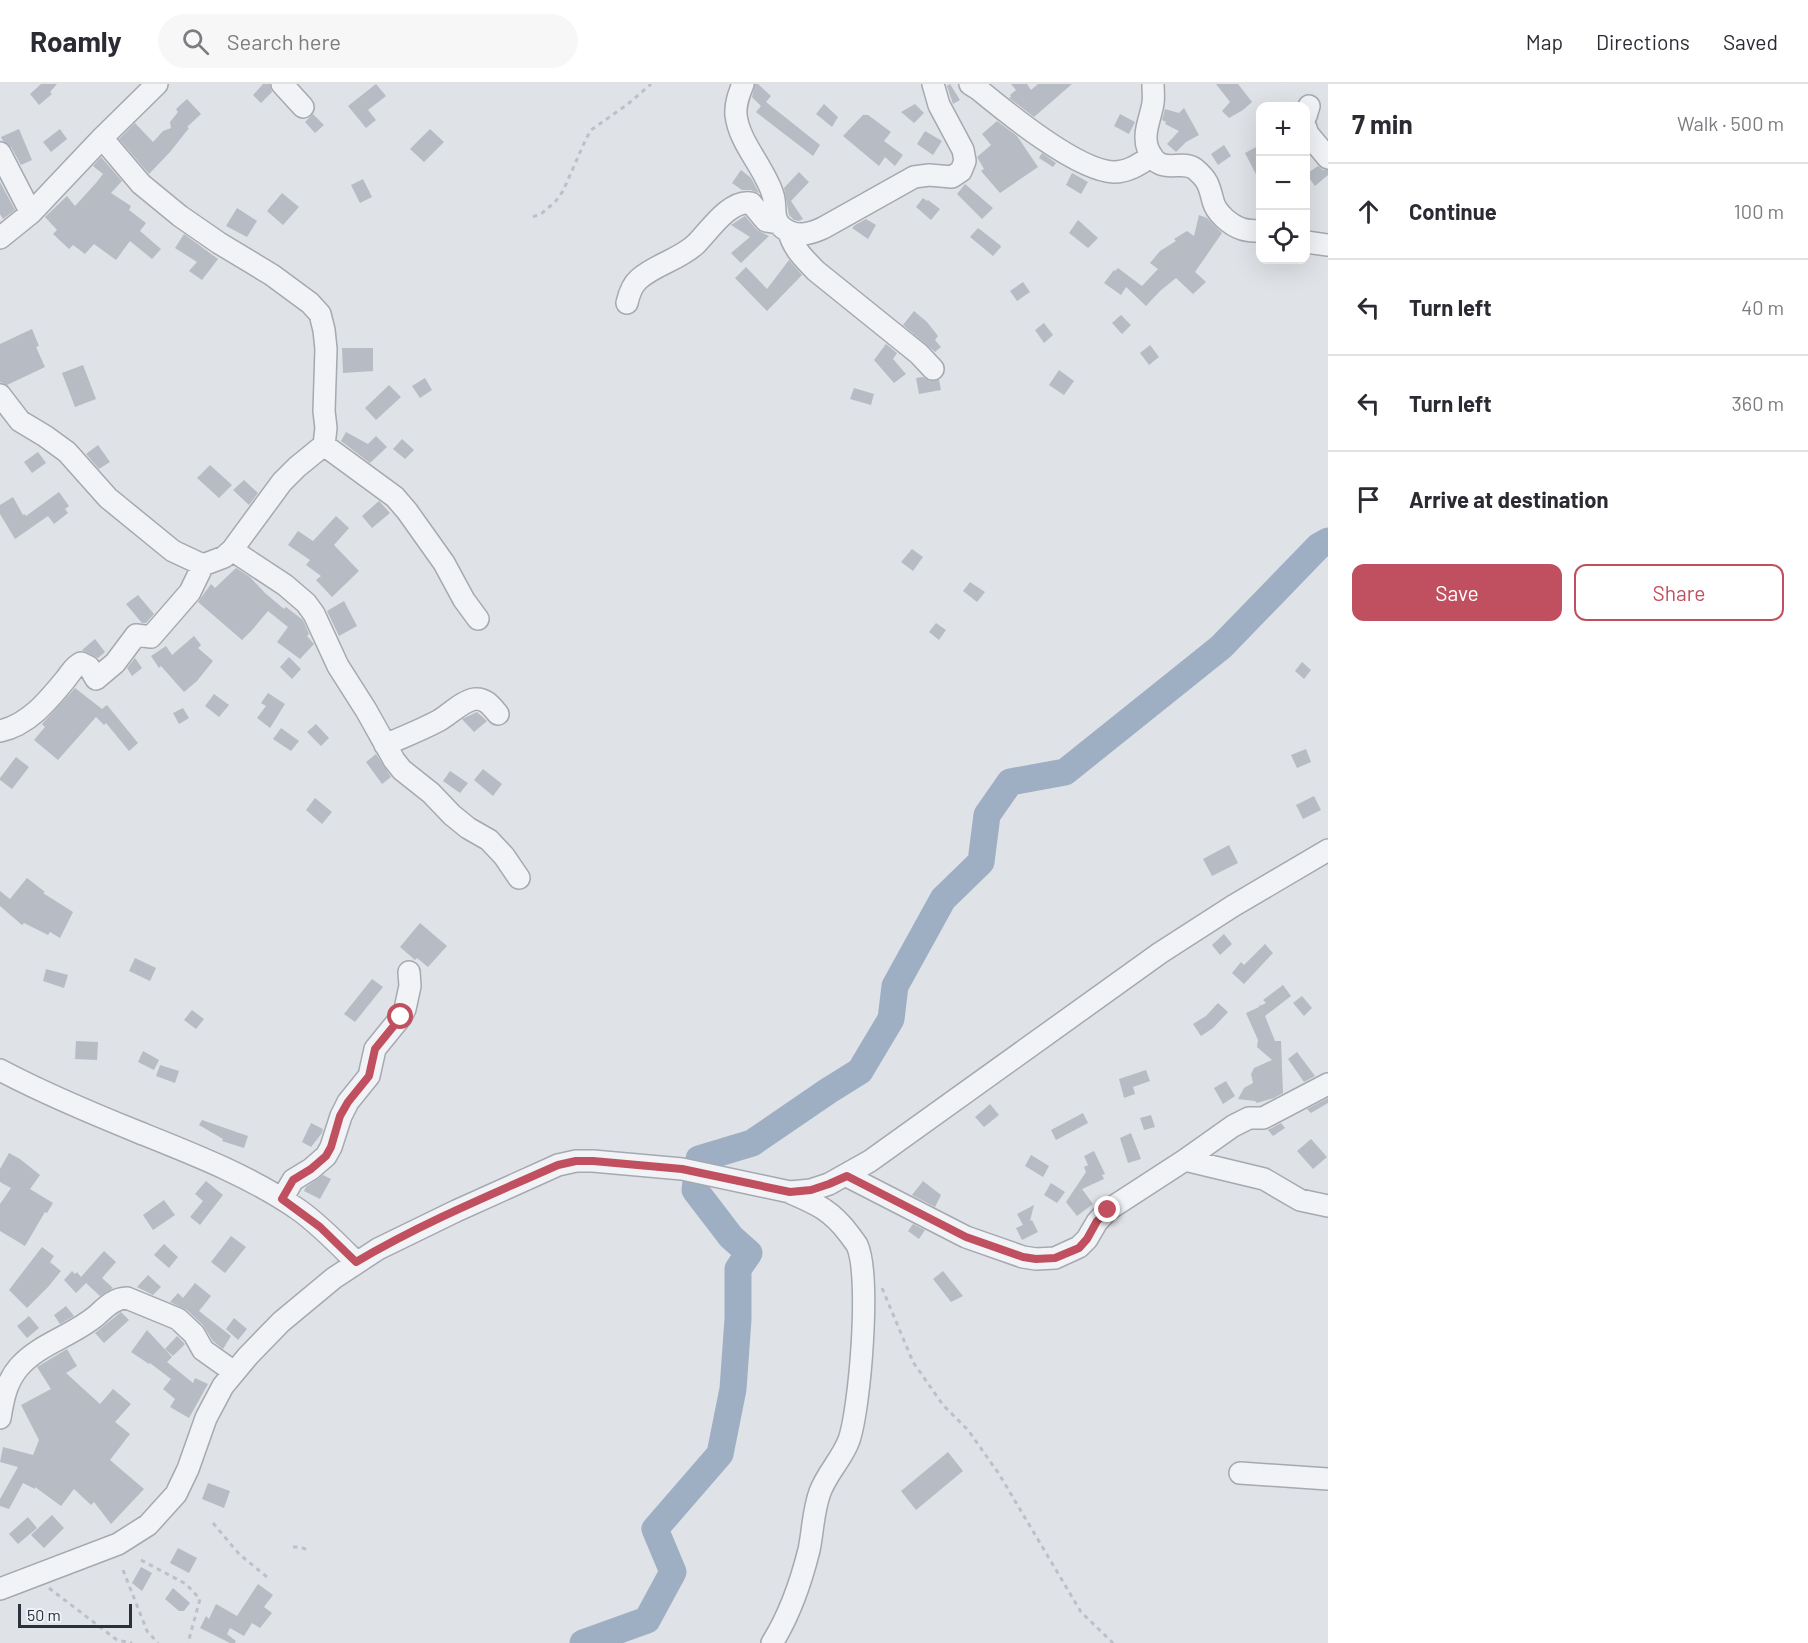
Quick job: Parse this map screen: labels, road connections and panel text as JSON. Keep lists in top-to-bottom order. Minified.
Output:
{"scale_bar":"50 m","page":{"header":"Roamly","search":"Search here","nav":["Map","Directions","Saved"],"heading":["7 min","Walk · 500 m"],"map_buttons":["+","−"],"list":[["Continue","100 m"],["Turn left","40 m"],["Turn left","360 m"],"Arrive at destination"],"buttons":["Save","Share"],"scale":"50 m"}}
